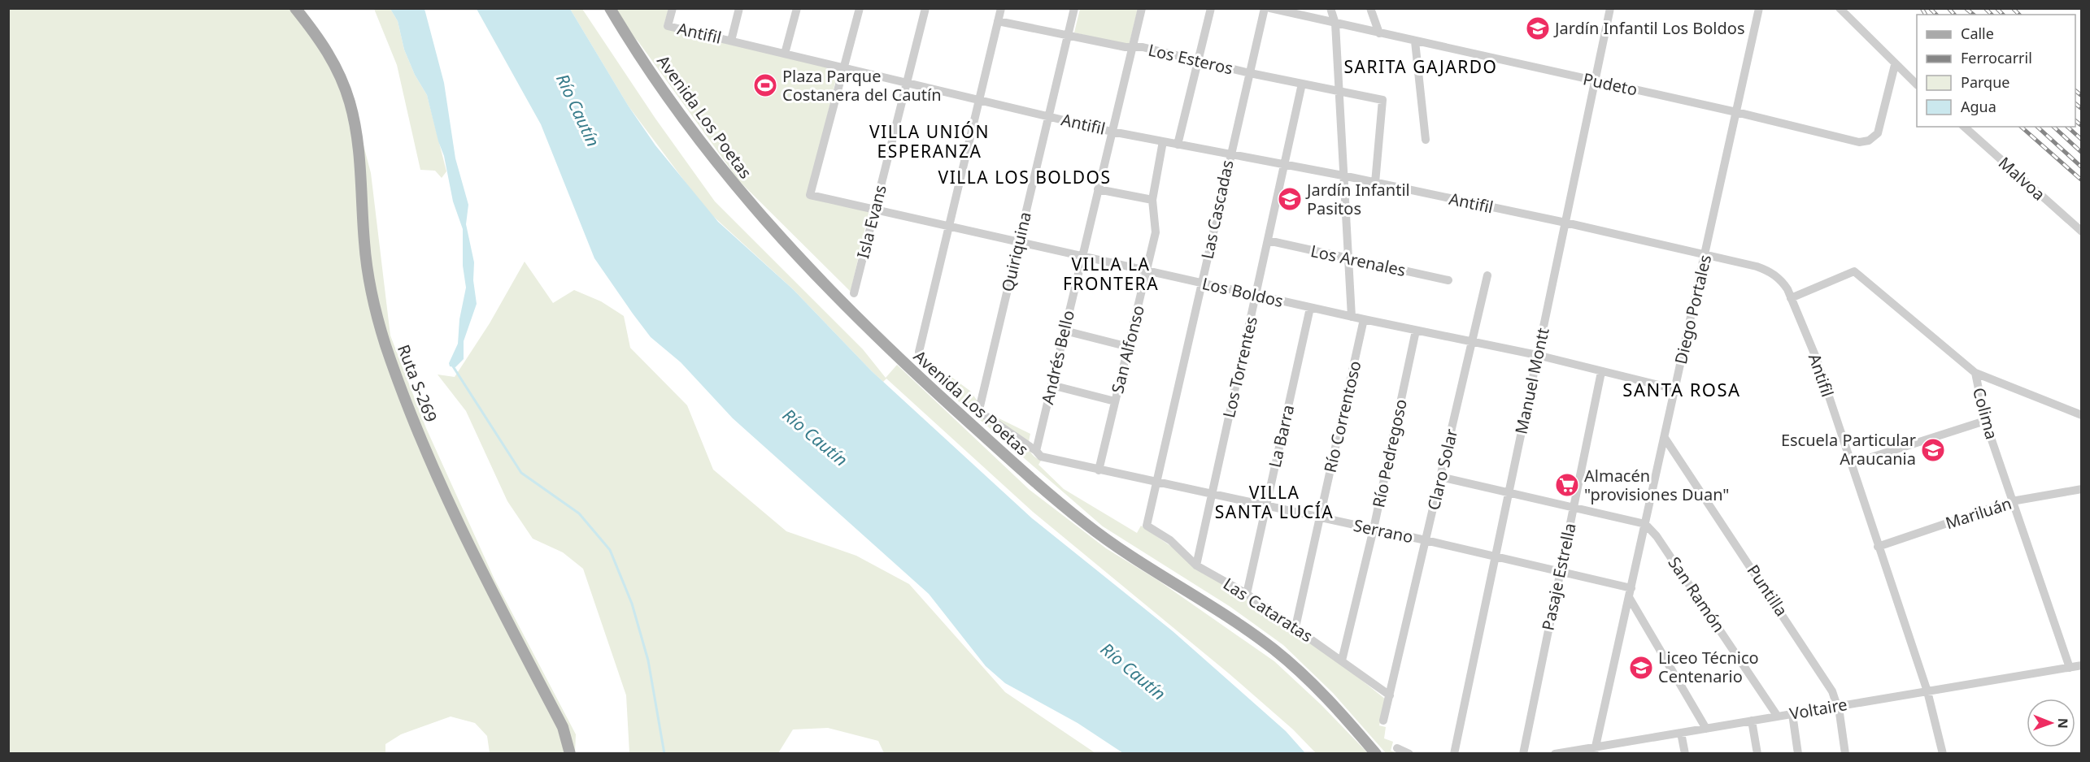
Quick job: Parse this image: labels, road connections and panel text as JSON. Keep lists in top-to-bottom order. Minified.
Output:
{"streets":{"main road":["Avenida Los Poetas","Ruta S-269"],"street":["Antifil","Los Esteros","Pudeto","Malvoa","Las Cascadas","Isla Evans","Quiriquina","Los Arenales","Los Boldos","Diego Portales","San Alfonso","Andrés Bello","Los Torrentes","Manuel Montt","Colima","Río Correntoso","La Barra","Río Pedregoso","Claro Solar","Mariluán","Serrano","Pasaje Estrella","Puntilla","San Ramón","Las Cataratas","Voltaire"]},"crossings":[["Antifil","Los Esteros"],["Antifil","Las Cascadas"],["Antifil","Isla Evans"],["Antifil","Quiriquina"],["Antifil","Los Boldos"],["Antifil","Diego Portales"],["Antifil","San Alfonso"],["Antifil","Andrés Bello"],["Antifil","Los Torrentes"],["Antifil","Manuel Montt"],["Antifil","Colima"],["Antifil","Mariluán"],["Antifil","Voltaire"],["Los Esteros","Las Cascadas"],["Los Esteros","Quiriquina"],["Los Esteros","Andrés Bello"],["Los Esteros","Los Torrentes"],["Pudeto","Diego Portales"],["Pudeto","Manuel Montt"],["Las Cascadas","Los Boldos"],["Las Cascadas","Serrano"],["Las Cascadas","Las Cataratas"],["Isla Evans","Los Boldos"],["Quiriquina","Los Boldos"],["Quiriquina","Serrano"],["Los Arenales","Los Torrentes"],["Los Boldos","Diego Portales"],["Los Boldos","San Alfonso"],["Los Boldos","Andrés Bello"],["Los Boldos","Los Torrentes"],["Los Boldos","Manuel Montt"],["Los Boldos","Río Correntoso"],["Los Boldos","La Barra"],["Los Boldos","Río Pedregoso"],["Los Boldos","Claro Solar"],["Los Boldos","Pasaje Estrella"],["Diego Portales","Serrano"],["Diego Portales","Puntilla"],["Diego Portales","San Ramón"],["Diego Portales","Voltaire"],["San Alfonso","Serrano"],["Andrés Bello","Serrano"],["Los Torrentes","Serrano"],["Los Torrentes","Las Cataratas"],["Manuel Montt","Serrano"],["Colima","Mariluán"],["Colima","Voltaire"],["Río Correntoso","Serrano"],["Río Correntoso","Las Cataratas"],["La Barra","Serrano"],["La Barra","Las Cataratas"],["Río Pedregoso","Serrano"],["Río Pedregoso","Las Cataratas"],["Claro Solar","Serrano"],["Claro Solar","Las Cataratas"],["Serrano","Pasaje Estrella"],["Puntilla","Voltaire"],["San Ramón","Voltaire"]],"districts":["SARITA GAJARDO","VILLA UNIÓN ESPERANZA","VILLA LOS BOLDOS","VILLA LA FRONTERA","SANTA ROSA","VILLA SANTA LUCÍA"],"water":["Río Cautín"],"places":{"school or university":["Jardín Infantil Los Boldos","Jardín Infantil Pasitos","Escuela Particular Araucania","Liceo Técnico Centenario"],"sports":["Plaza Parque Costanera del Cautín"],"supermarket":["Almacén \"provisiones Duan\""]},"legend":["Calle","Ferrocarril","Parque","Agua"],"north":"right"}
